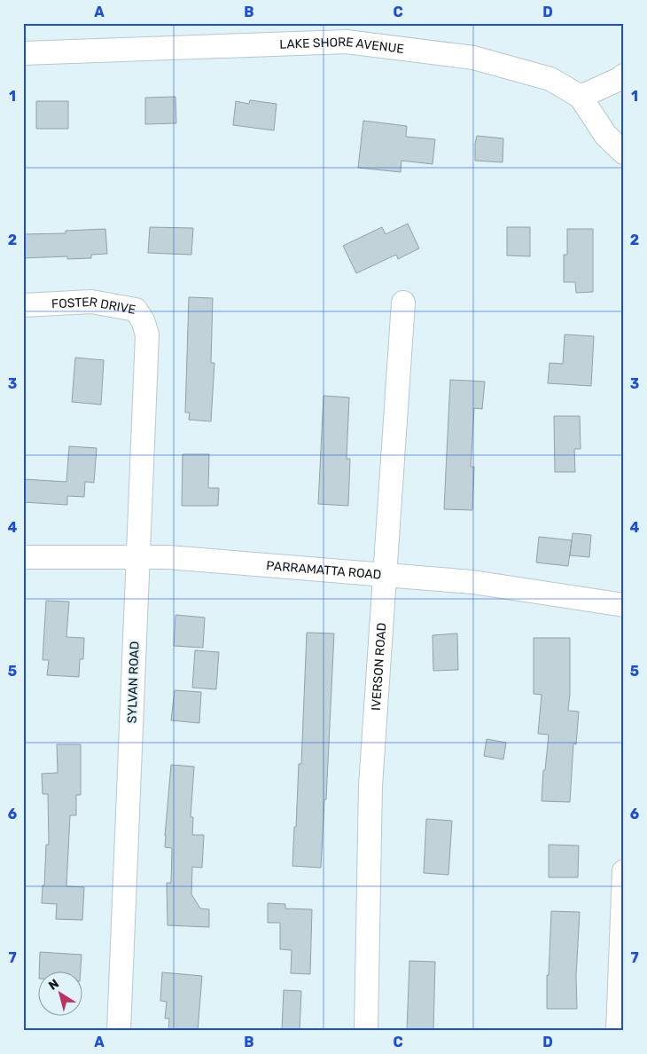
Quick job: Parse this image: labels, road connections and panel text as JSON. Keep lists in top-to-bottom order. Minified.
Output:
{"streets":{"street":["LAKE SHORE AVENUE","FOSTER DRIVE","PARRAMATTA ROAD","IVERSON ROAD","SYLVAN ROAD"]},"crossings":[["FOSTER DRIVE","SYLVAN ROAD"],["PARRAMATTA ROAD","IVERSON ROAD"],["PARRAMATTA ROAD","SYLVAN ROAD"]],"north":"top left","grid":{"columns":["A","B","C","D"],"rows":["1","2","3","4","5","6","7"]}}
